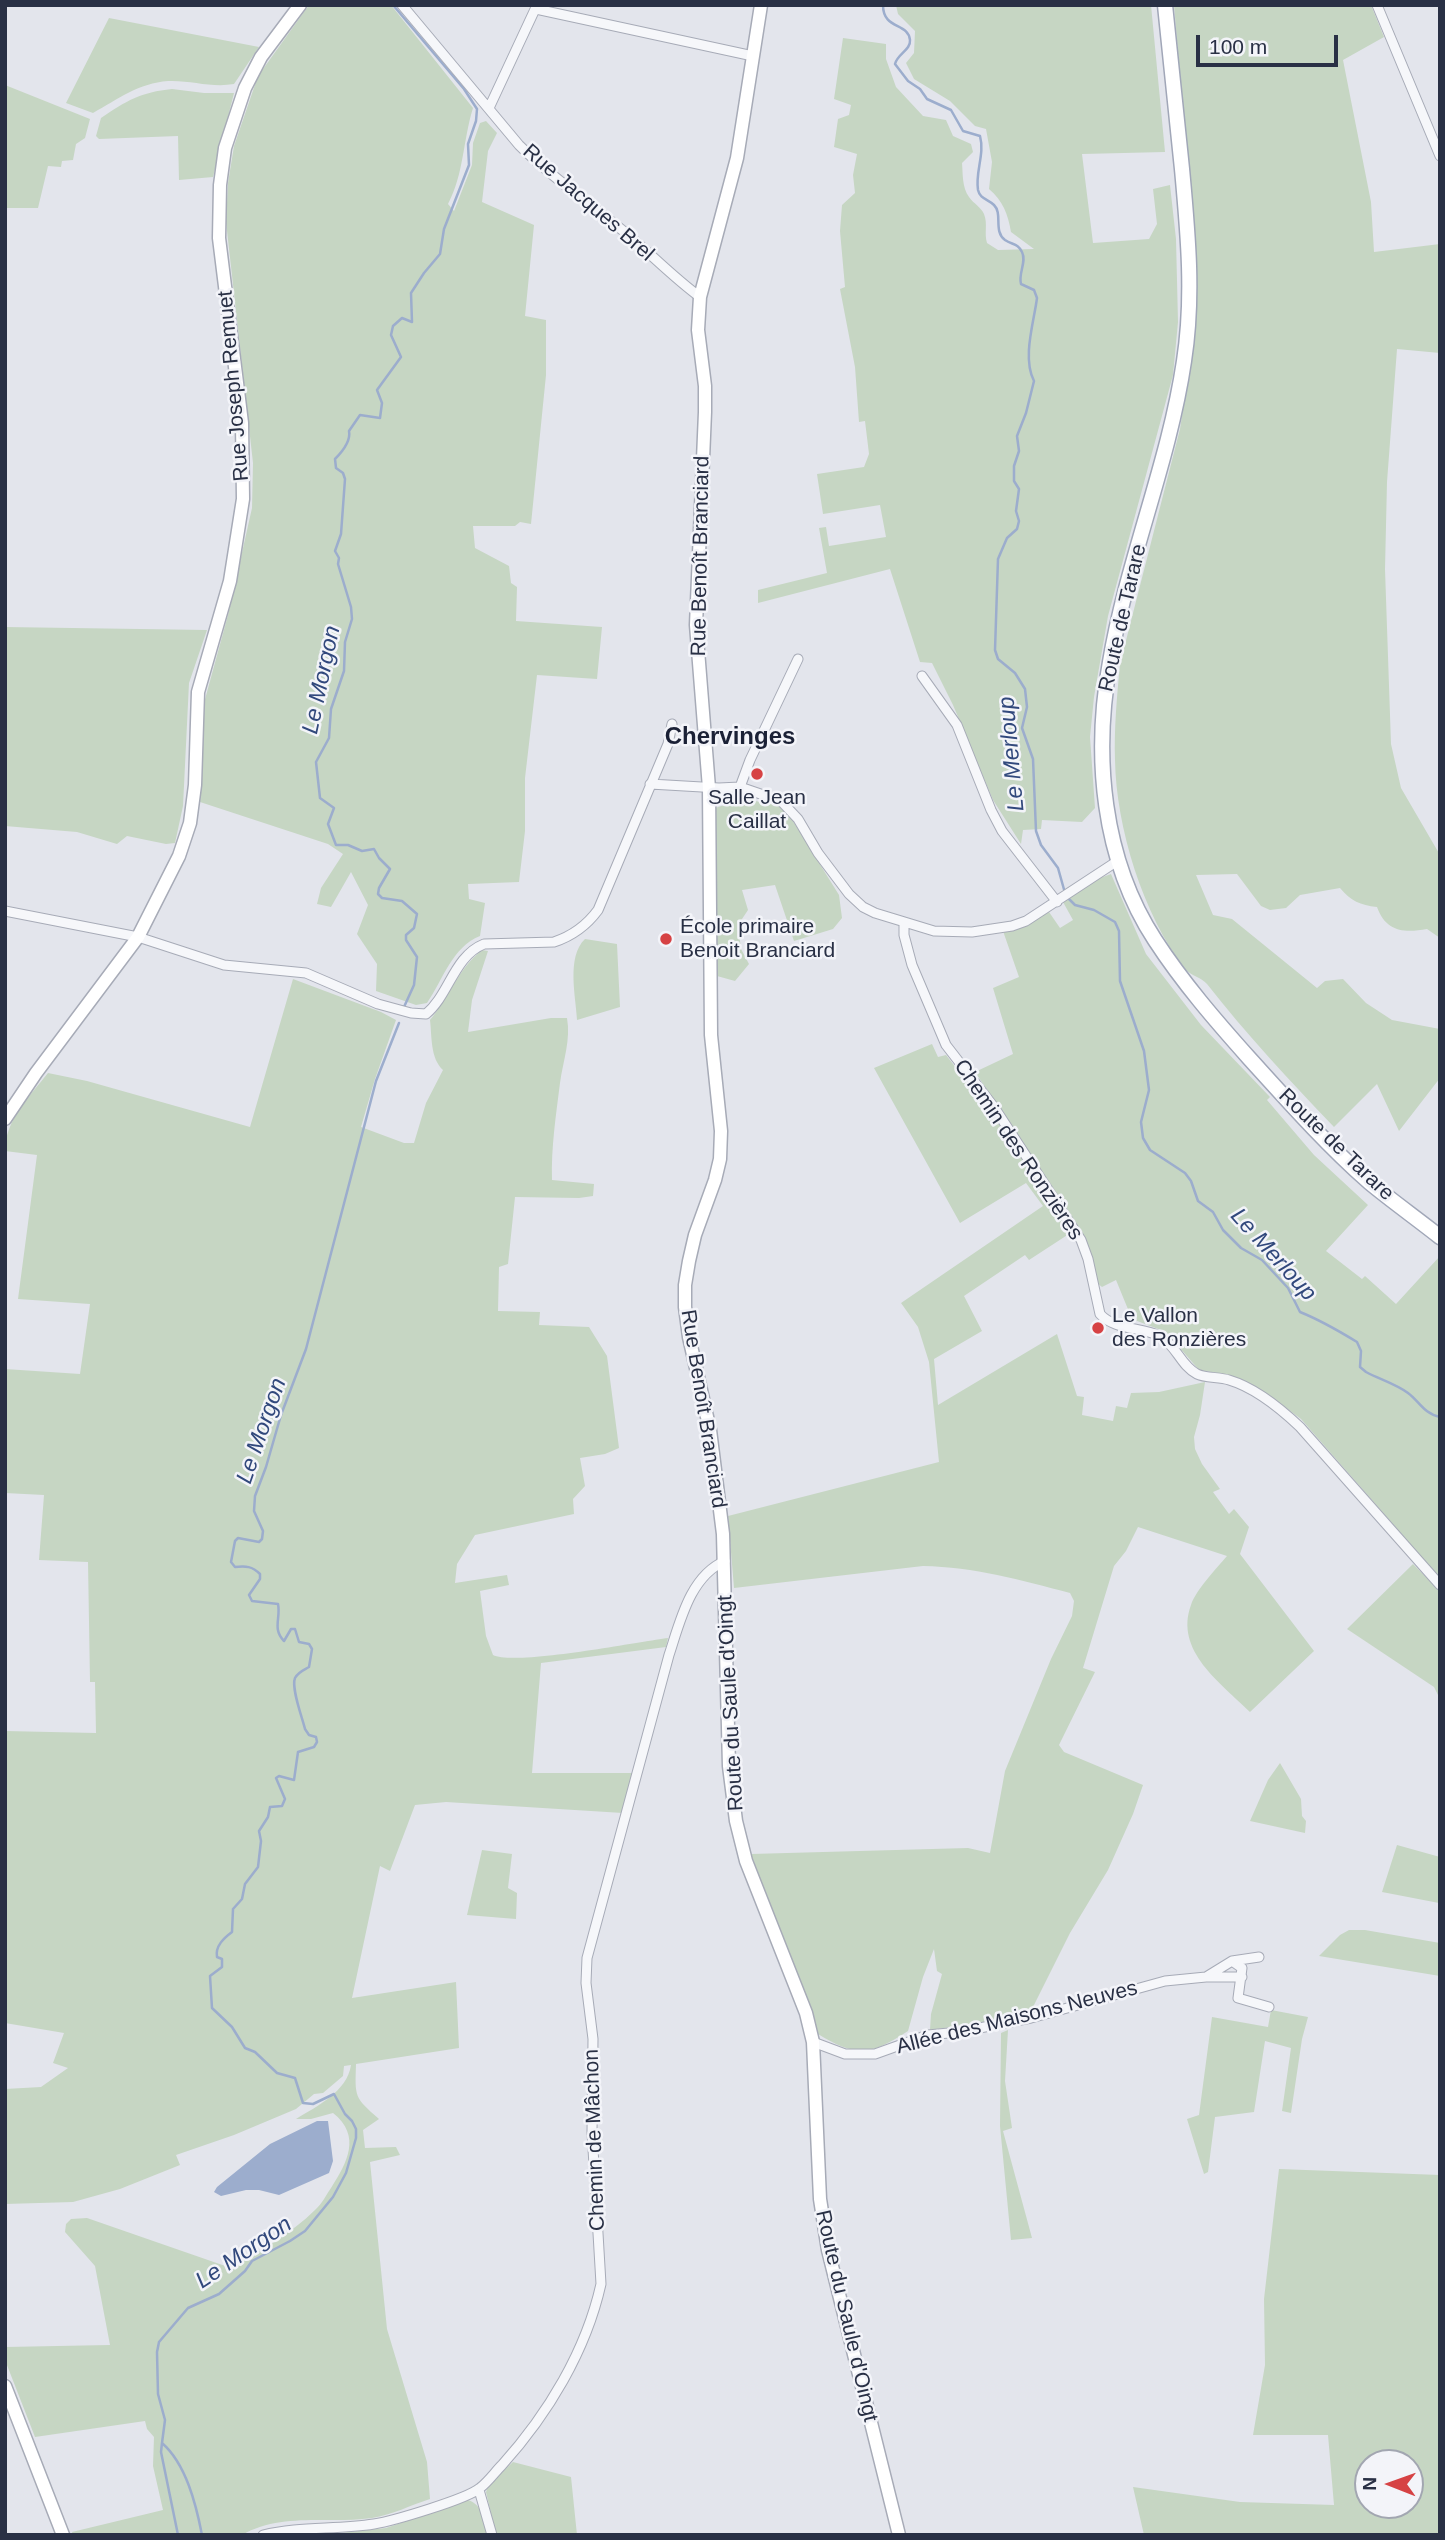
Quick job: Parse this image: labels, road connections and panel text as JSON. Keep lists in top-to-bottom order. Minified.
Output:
{"streets":{"main road":["Route de Tarare"],"street":["Rue Jacques Brel","Rue Joseph Remuet","Rue Benoît Branciard","Chemin des Ronzières","Route du Saule d'Oingt","Allée des Maisons Neuves","Chemin de Mâchon"]},"crossings":[["Rue Jacques Brel","Rue Benoît Branciard"],["Rue Benoît Branciard","Route du Saule d'Oingt"],["Rue Benoît Branciard","Chemin de Mâchon"],["Route du Saule d'Oingt","Allée des Maisons Neuves"],["Route du Saule d'Oingt","Chemin de Mâchon"]],"districts":["Chervinges"],"water":["Le Morgon","Le Merloup"],"places":["Salle Jean Caillat","École primaire Benoit Branciard","Le Vallon des Ronzières"],"scale_bar":"100 m","north":"left"}
